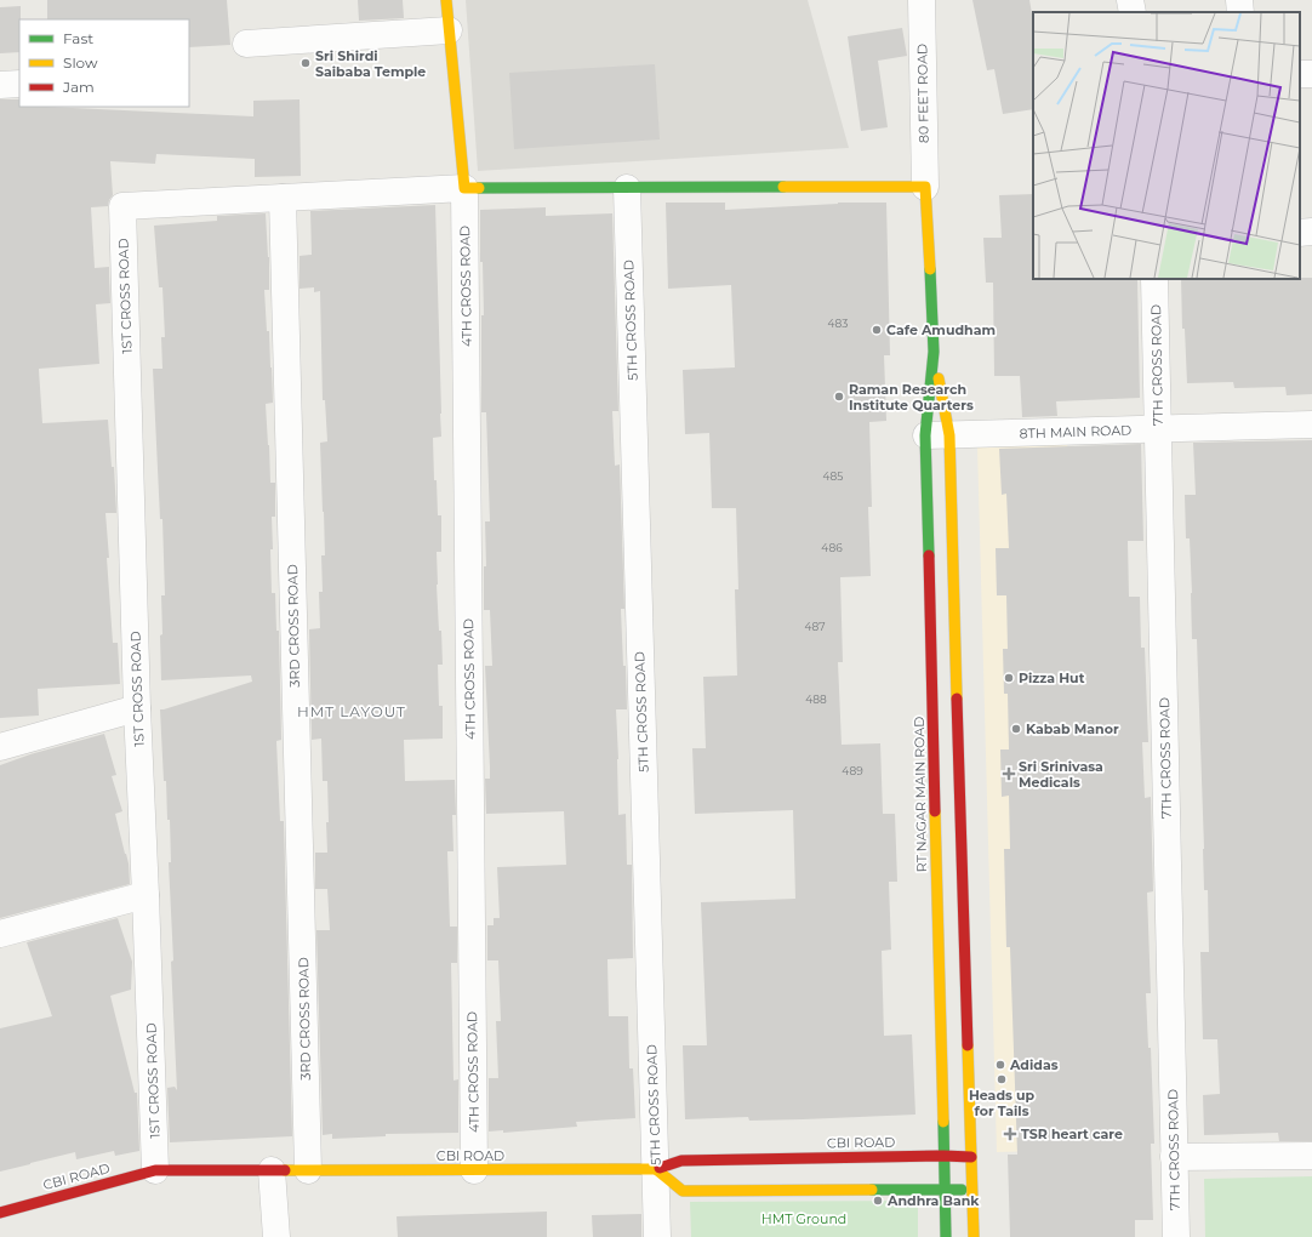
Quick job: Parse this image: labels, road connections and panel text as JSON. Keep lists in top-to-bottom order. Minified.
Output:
{"streets":{"street":["80 FEET ROAD","4TH CROSS ROAD","1ST CROSS ROAD","5TH CROSS ROAD","7TH CROSS ROAD","8TH MAIN ROAD","3RD CROSS ROAD","RT NAGAR MAIN ROAD","CBI ROAD"]},"crossings":[["80 FEET ROAD","RT NAGAR MAIN ROAD"],["4TH CROSS ROAD","CBI ROAD"],["1ST CROSS ROAD","3RD CROSS ROAD"],["1ST CROSS ROAD","CBI ROAD"],["5TH CROSS ROAD","CBI ROAD"],["7TH CROSS ROAD","8TH MAIN ROAD"],["8TH MAIN ROAD","RT NAGAR MAIN ROAD"],["3RD CROSS ROAD","CBI ROAD"],["RT NAGAR MAIN ROAD","CBI ROAD"]],"districts":["HMT LAYOUT"],"parks":["HMT Ground"],"places":{"other":["Sri Shirdi Saibaba Temple","Cafe Amudham","Raman Research Institute Quarters","Pizza Hut","Kabab Manor","Adidas","Heads up for Tails","Andhra Bank"],"health":["Sri Srinivasa Medicals","TSR heart care"]},"house_numbers":["483","485","486","487","488","489"],"legend":["Fast","Slow","Jam"]}
